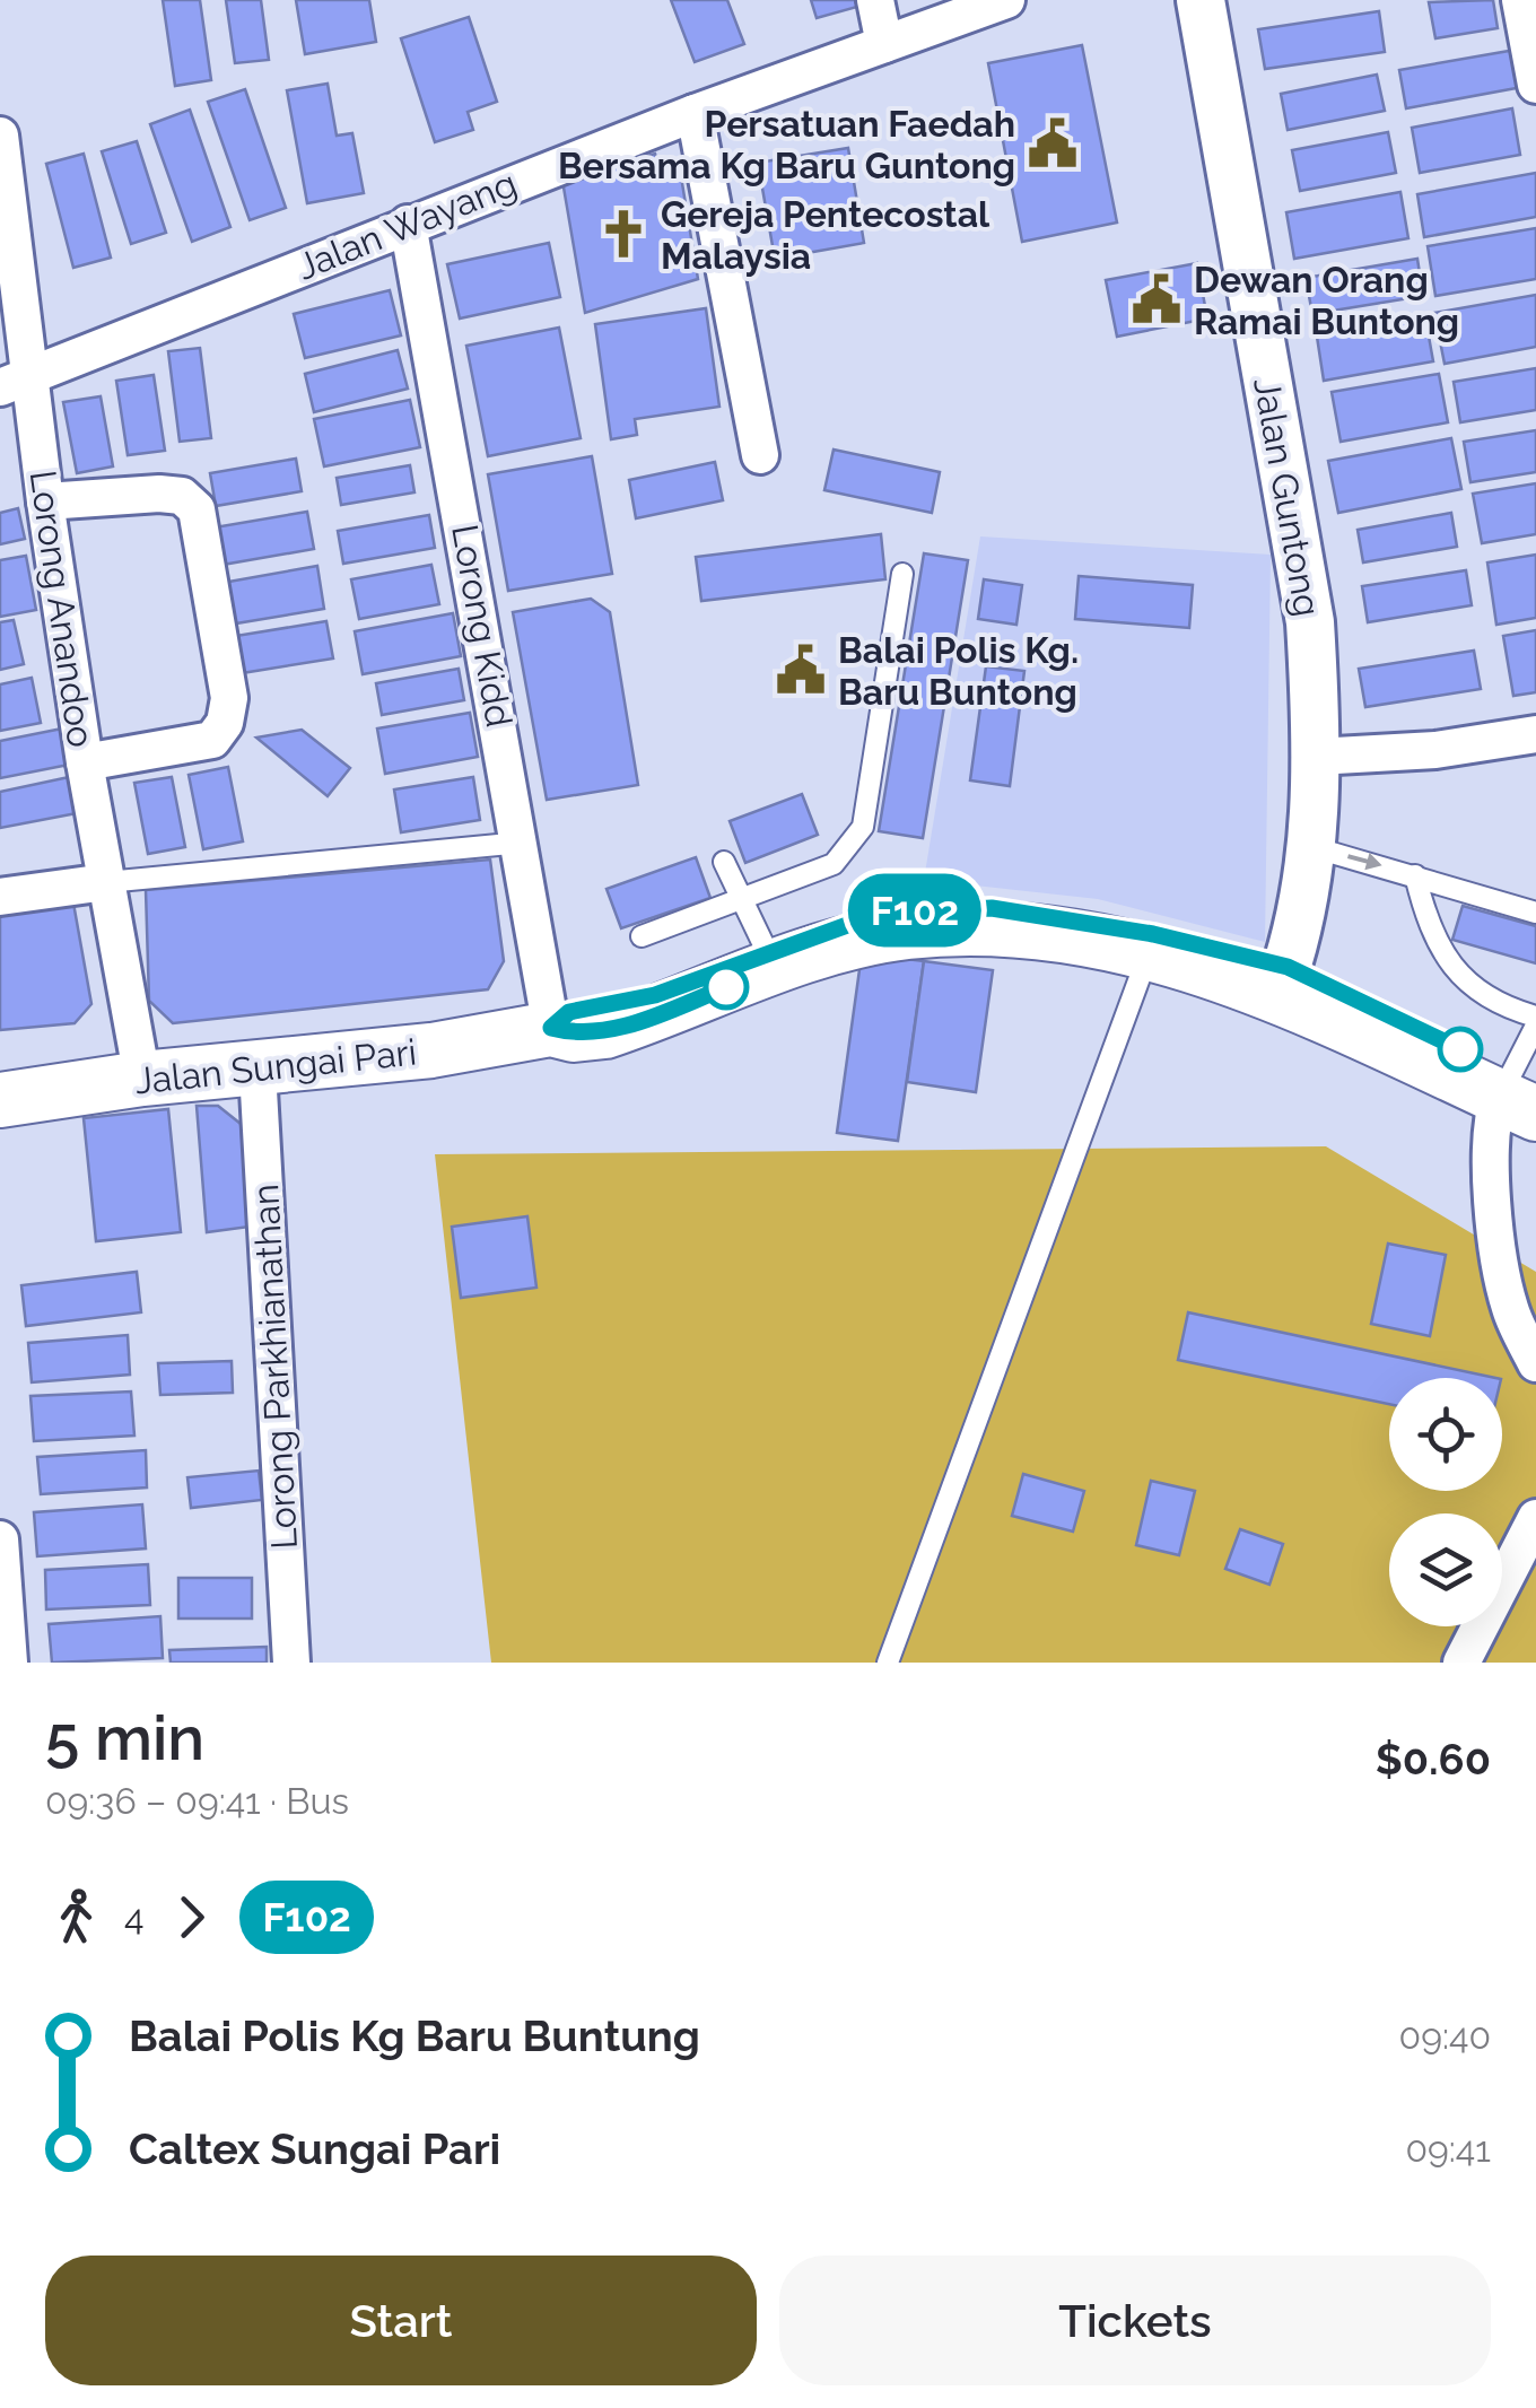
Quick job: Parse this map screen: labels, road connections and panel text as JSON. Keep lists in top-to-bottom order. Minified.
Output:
{"streets":{"main road":["Jalan Sungai Pari"],"street":["Jalan Wayang","Jalan Guntong","Lorong Anandoo","Lorong Kidd","Lorong Parkhianathan"]},"crossings":[["Jalan Wayang","Lorong Anandoo"],["Jalan Wayang","Lorong Kidd"],["Jalan Guntong","Jalan Sungai Pari"],["Lorong Anandoo","Jalan Sungai Pari"],["Lorong Kidd","Jalan Sungai Pari"],["Jalan Sungai Pari","Lorong Parkhianathan"]],"places":{"public building":["Persatuan Faedah Bersama Kg Baru Guntong","Dewan Orang Ramai Buntong","Balai Polis Kg. Baru Buntong"],"church":["Gereja Pentecostal Malaysia"]},"lines":["bus line F102"],"page":{"on_map":"F102","heading":["5 min","09:36 – 09:41 · Bus","$0.60"],"legs":["4","F102"],"list":[{"name":"Balai Polis Kg Baru Buntung","value":"09:40"},{"name":"Caltex Sungai Pari","value":"09:41"}],"buttons":["Start","Tickets"]}}
